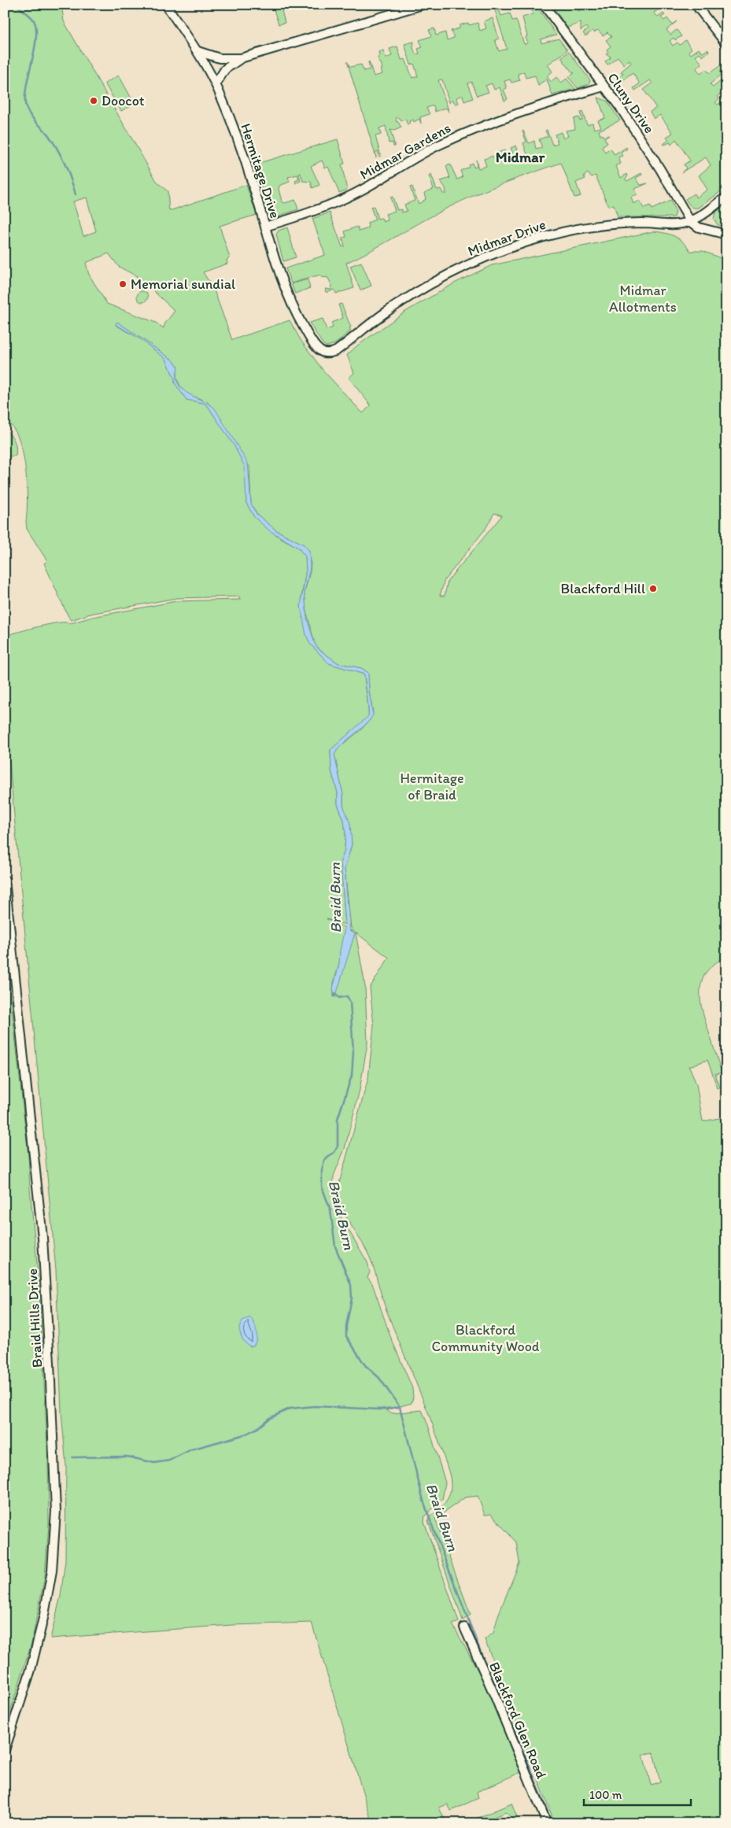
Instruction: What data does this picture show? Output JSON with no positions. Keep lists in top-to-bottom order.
{
  "streets": {
    "street": [
      "Cluny Drive",
      "Midmar Gardens",
      "Hermitage Drive",
      "Midmar Drive",
      "Braid Hills Drive",
      "Blackford Glen Road"
    ]
  },
  "crossings": [
    ["Cluny Drive", "Midmar Gardens"],
    ["Cluny Drive", "Midmar Drive"],
    ["Midmar Gardens", "Hermitage Drive"],
    ["Hermitage Drive", "Midmar Drive"]
  ],
  "districts": ["Midmar"],
  "water": ["Braid Burn"],
  "parks": ["Midmar Allotments", "Hermitage of Braid", "Blackford Community Wood"],
  "places": ["Doocot", "Memorial sundial", "Blackford Hill"],
  "scale_bar": "100 m"
}
